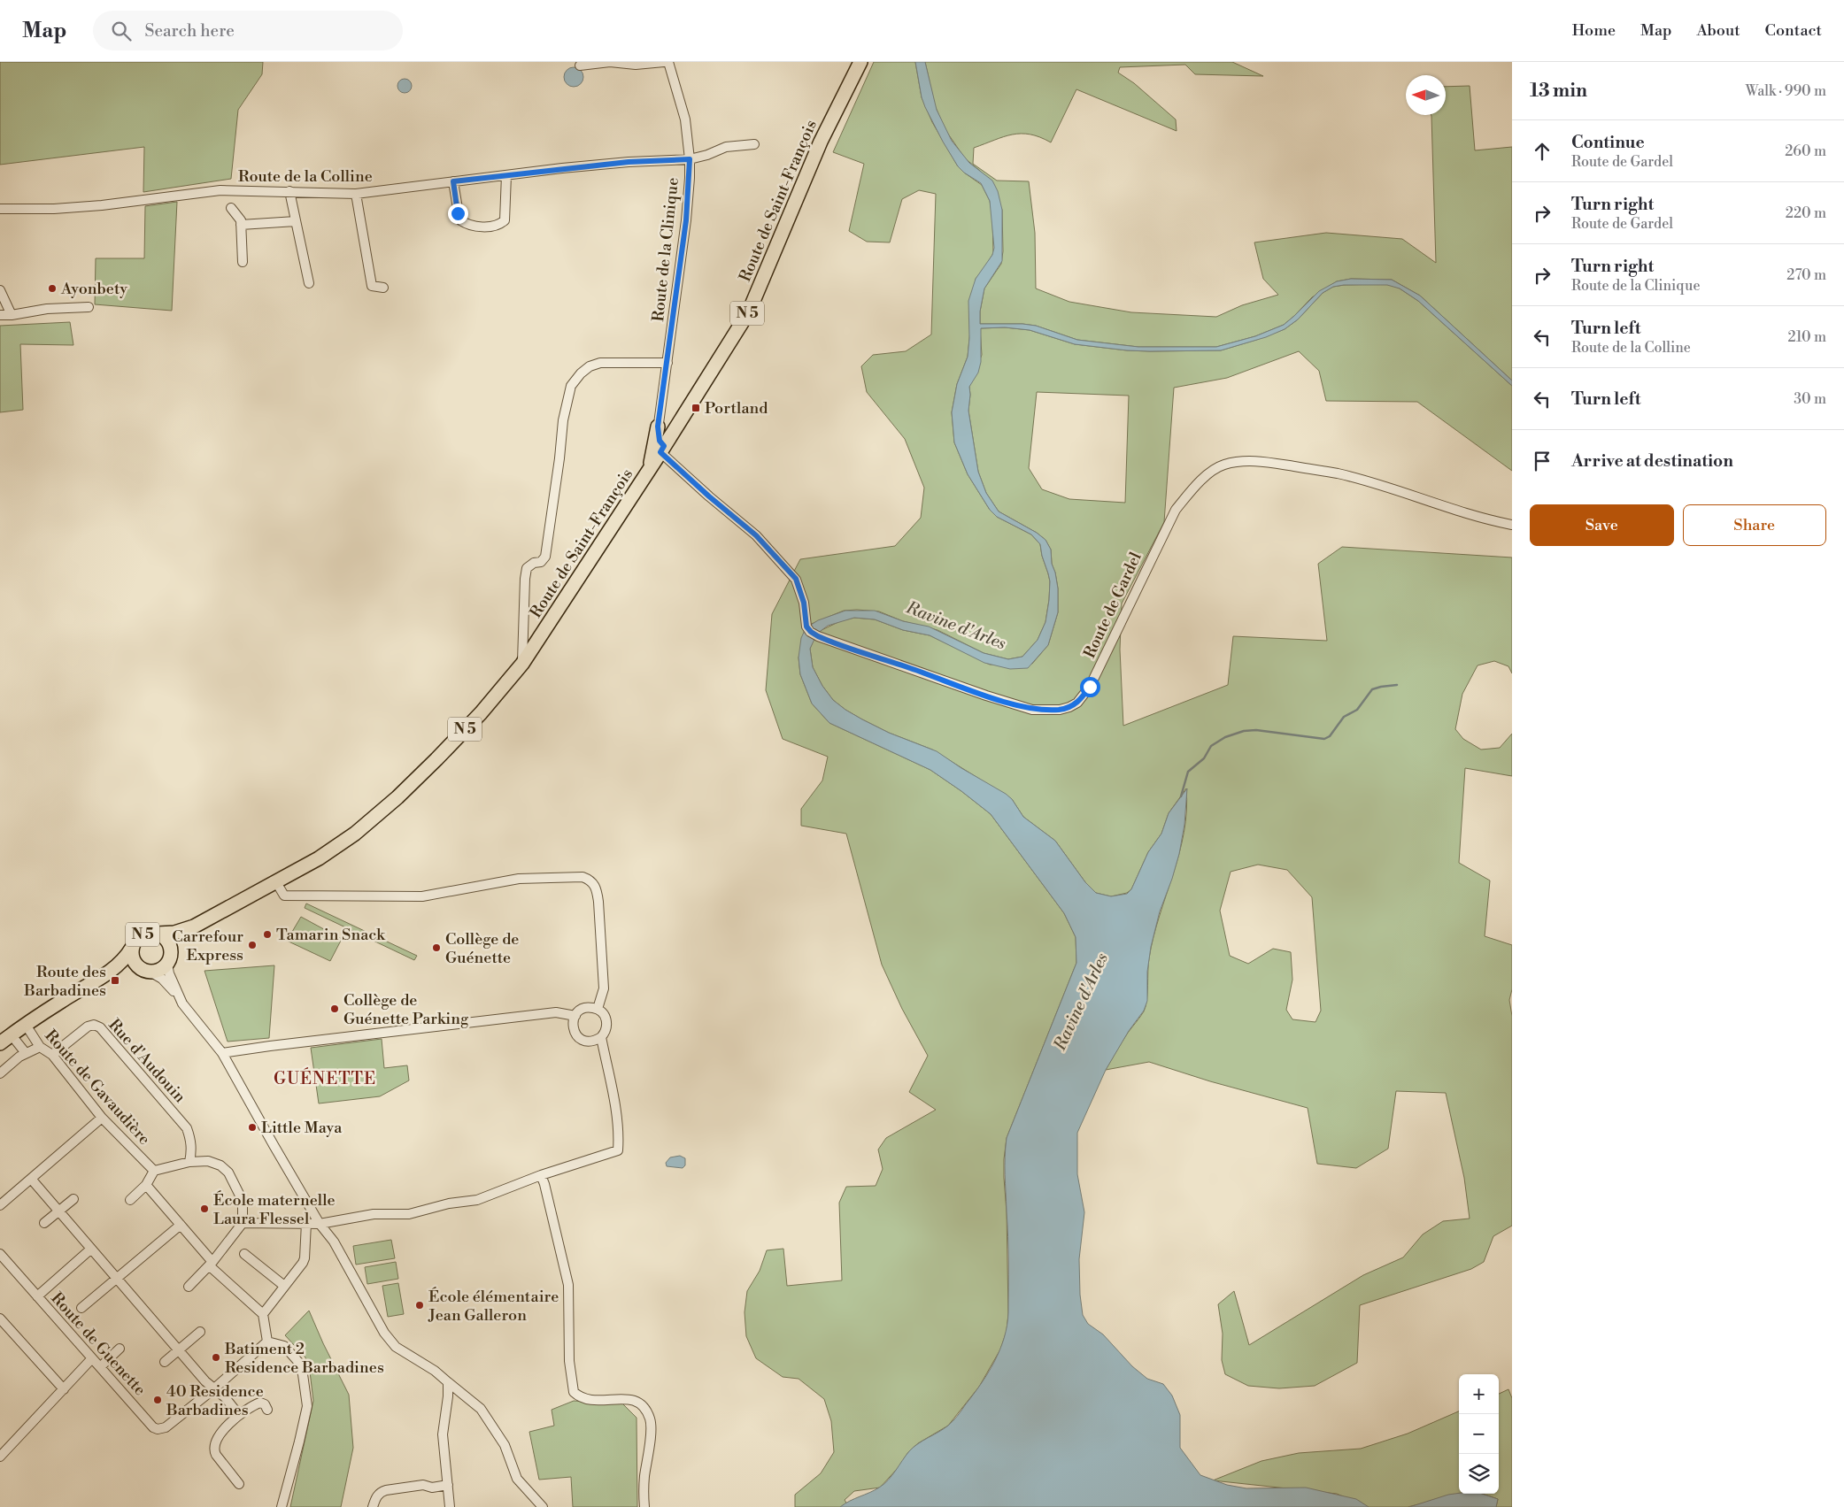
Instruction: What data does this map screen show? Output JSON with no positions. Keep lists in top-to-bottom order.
{
  "streets": {
    "main road": ["Route de Saint-François", "N 5"],
    "street": [
      "Route de la Colline",
      "Route de la Clinique",
      "Route de Gardel",
      "Rue d'Audouin",
      "Route de Gavaudière",
      "Route de Guenette"
    ]
  },
  "crossings": [
    ["Route de la Colline", "Route de la Clinique"],
    ["Route de Saint-François", "N 5"],
    ["Route de Saint-François", "Route de Gardel"],
    ["N 5", "Route de Gavaudière"],
    ["Rue d'Audouin", "Route de Gavaudière"]
  ],
  "districts": ["GUÉNETTE"],
  "water": ["Ravine d'Arles"],
  "places": {
    "other": [
      "Ayonbety",
      "Tamarin Snack",
      "Carrefour Express",
      "Collège de Guénette",
      "Collège de Guénette Parking",
      "Little Maya",
      "École maternelle Laura Flessel",
      "École élémentaire Jean Galleron",
      "Batiment 2 Residence Barbadines",
      "40 Residence Barbadines"
    ],
    "transit": ["Portland", "Route des Barbadines"]
  },
  "north": "left",
  "page": {
    "header": "Map",
    "search": "Search here",
    "nav": [
      "Home",
      "Map",
      "About",
      "Contact"
    ],
    "heading": ["13 min", "Walk · 990 m"],
    "list": [
      ["Continue", "Route de Gardel", "260 m"],
      ["Turn right", "Route de Gardel", "220 m"],
      ["Turn right", "Route de la Clinique", "270 m"],
      ["Turn left", "Route de la Colline", "210 m"],
      ["Turn left", "30 m"],
      "Arrive at destination"
    ],
    "buttons": ["Save", "Share"],
    "map_buttons": ["+", "−"]
  }
}
